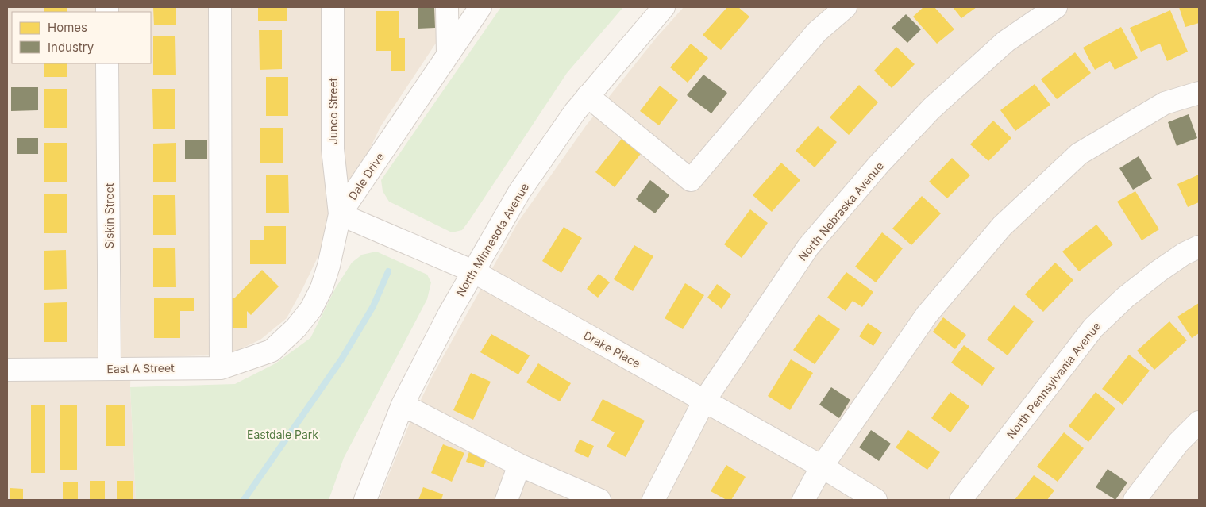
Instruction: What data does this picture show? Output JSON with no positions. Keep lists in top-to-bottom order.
{
  "streets": {
    "street": [
      "Junco Street",
      "Dale Drive",
      "North Nebraska Avenue",
      "Siskin Street",
      "North Minnesota Avenue",
      "Drake Place",
      "East A Street",
      "North Pennsylvania Avenue"
    ]
  },
  "crossings": [
    ["Junco Street", "Dale Drive"],
    ["Junco Street", "Drake Place"],
    ["Dale Drive", "Drake Place"],
    ["Dale Drive", "East A Street"],
    ["North Nebraska Avenue", "Drake Place"],
    ["Siskin Street", "East A Street"],
    ["North Minnesota Avenue", "Drake Place"]
  ],
  "parks": ["Eastdale Park"],
  "legend": ["Homes", "Industry"]
}
